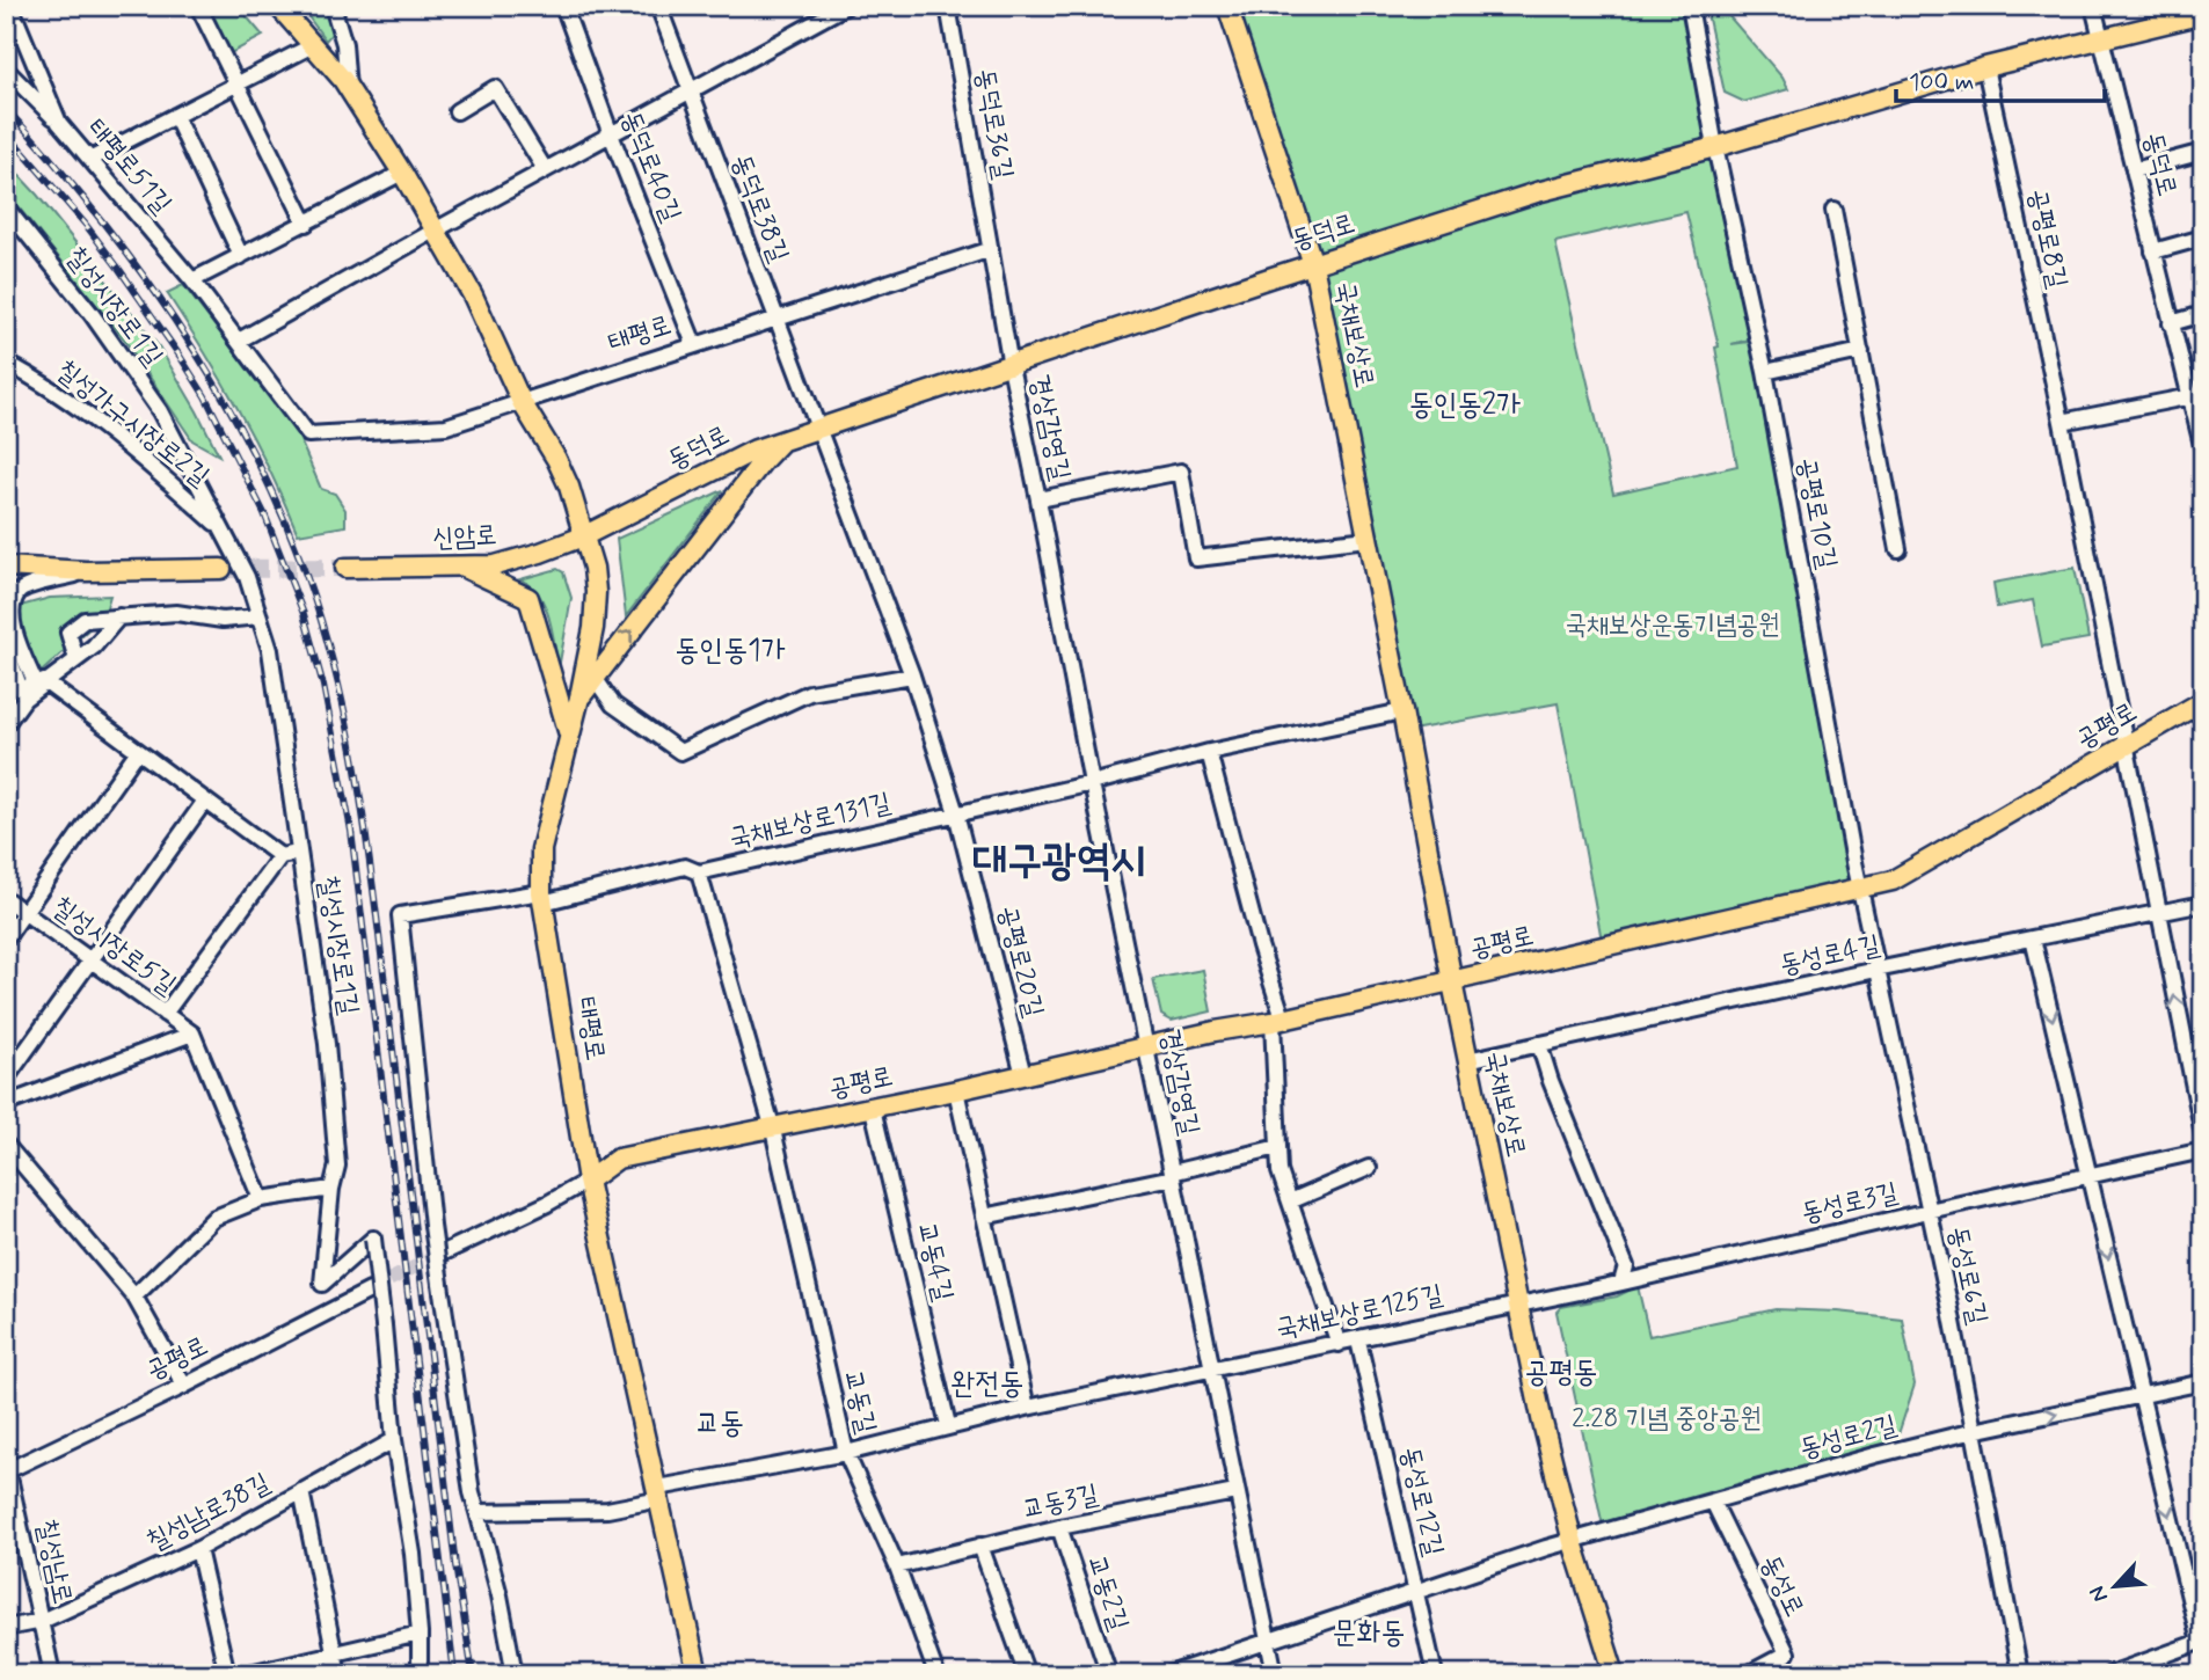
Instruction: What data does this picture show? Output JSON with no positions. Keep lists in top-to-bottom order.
{
  "streets": {
    "main road": [
      "동덕로",
      "태평로",
      "국채보상로",
      "신암로",
      "공평로"
    ],
    "street": [
      "동덕로36길",
      "태평로51길",
      "동덕로40길",
      "동덕로38길",
      "공평로8길",
      "칠성시장로1길",
      "칠성가구시장로2길",
      "경상감영길",
      "공평로10길",
      "국채보상로131길",
      "칠성시장로5길",
      "동성로4길",
      "공평로20길",
      "동성로3길",
      "교동4길",
      "동성로6길",
      "국채보상로125길",
      "교동길",
      "동성로2길",
      "동성로12길",
      "교동3길",
      "칠성남로38길",
      "칠성남로",
      "동성로",
      "교동2길"
    ]
  },
  "crossings": [
    ["동덕로36길", "동덕로"],
    ["동덕로36길", "경상감영길"],
    ["동덕로", "동덕로38길"],
    ["동덕로", "공평로8길"],
    ["동덕로", "태평로"],
    ["동덕로", "국채보상로"],
    ["동덕로", "경상감영길"],
    ["동덕로", "공평로10길"],
    ["동덕로", "신암로"],
    ["동덕로", "공평로20길"],
    ["태평로51길", "태평로"],
    ["동덕로40길", "태평로"],
    ["동덕로38길", "태평로"],
    ["동덕로38길", "공평로20길"],
    ["공평로8길", "공평로"],
    ["공평로8길", "동성로4길"],
    ["칠성시장로1길", "칠성가구시장로2길"],
    ["칠성시장로1길", "칠성남로38길"],
    ["태평로", "신암로"],
    ["태평로", "공평로"],
    ["태평로", "국채보상로131길"],
    ["국채보상로", "경상감영길"],
    ["국채보상로", "공평로"],
    ["국채보상로", "국채보상로131길"],
    ["국채보상로", "동성로4길"],
    ["국채보상로", "동성로3길"],
    ["국채보상로", "국채보상로125길"],
    ["국채보상로", "동성로2길"],
    ["경상감영길", "공평로"],
    ["경상감영길", "국채보상로131길"],
    ["경상감영길", "국채보상로125길"],
    ["경상감영길", "동성로2길"],
    ["경상감영길", "교동3길"],
    ["공평로10길", "공평로"],
    ["공평로10길", "동성로6길"],
    ["공평로", "공평로20길"],
    ["공평로", "교동4길"],
    ["공평로", "동성로6길"],
    ["공평로", "교동길"],
    ["공평로", "칠성남로"],
    ["국채보상로131길", "공평로20길"],
    ["동성로4길", "동성로6길"],
    ["동성로3길", "동성로6길"],
    ["동성로3길", "국채보상로125길"],
    ["동성로6길", "동성로2길"],
    ["국채보상로125길", "동성로12길"],
    ["교동길", "교동3길"],
    ["동성로2길", "동성로12길"],
    ["동성로2길", "동성로"],
    ["교동3길", "교동2길"],
    ["칠성남로38길", "칠성남로"]
  ],
  "districts": [
    "동인동2가",
    "동인동1가",
    "대구광역시",
    "공평동",
    "완전동",
    "교동",
    "문화동"
  ],
  "parks": ["국채보상운동기념공원", "2.28 기념 중앙공원"],
  "scale_bar": "100 m",
  "north": "bottom left"
}
